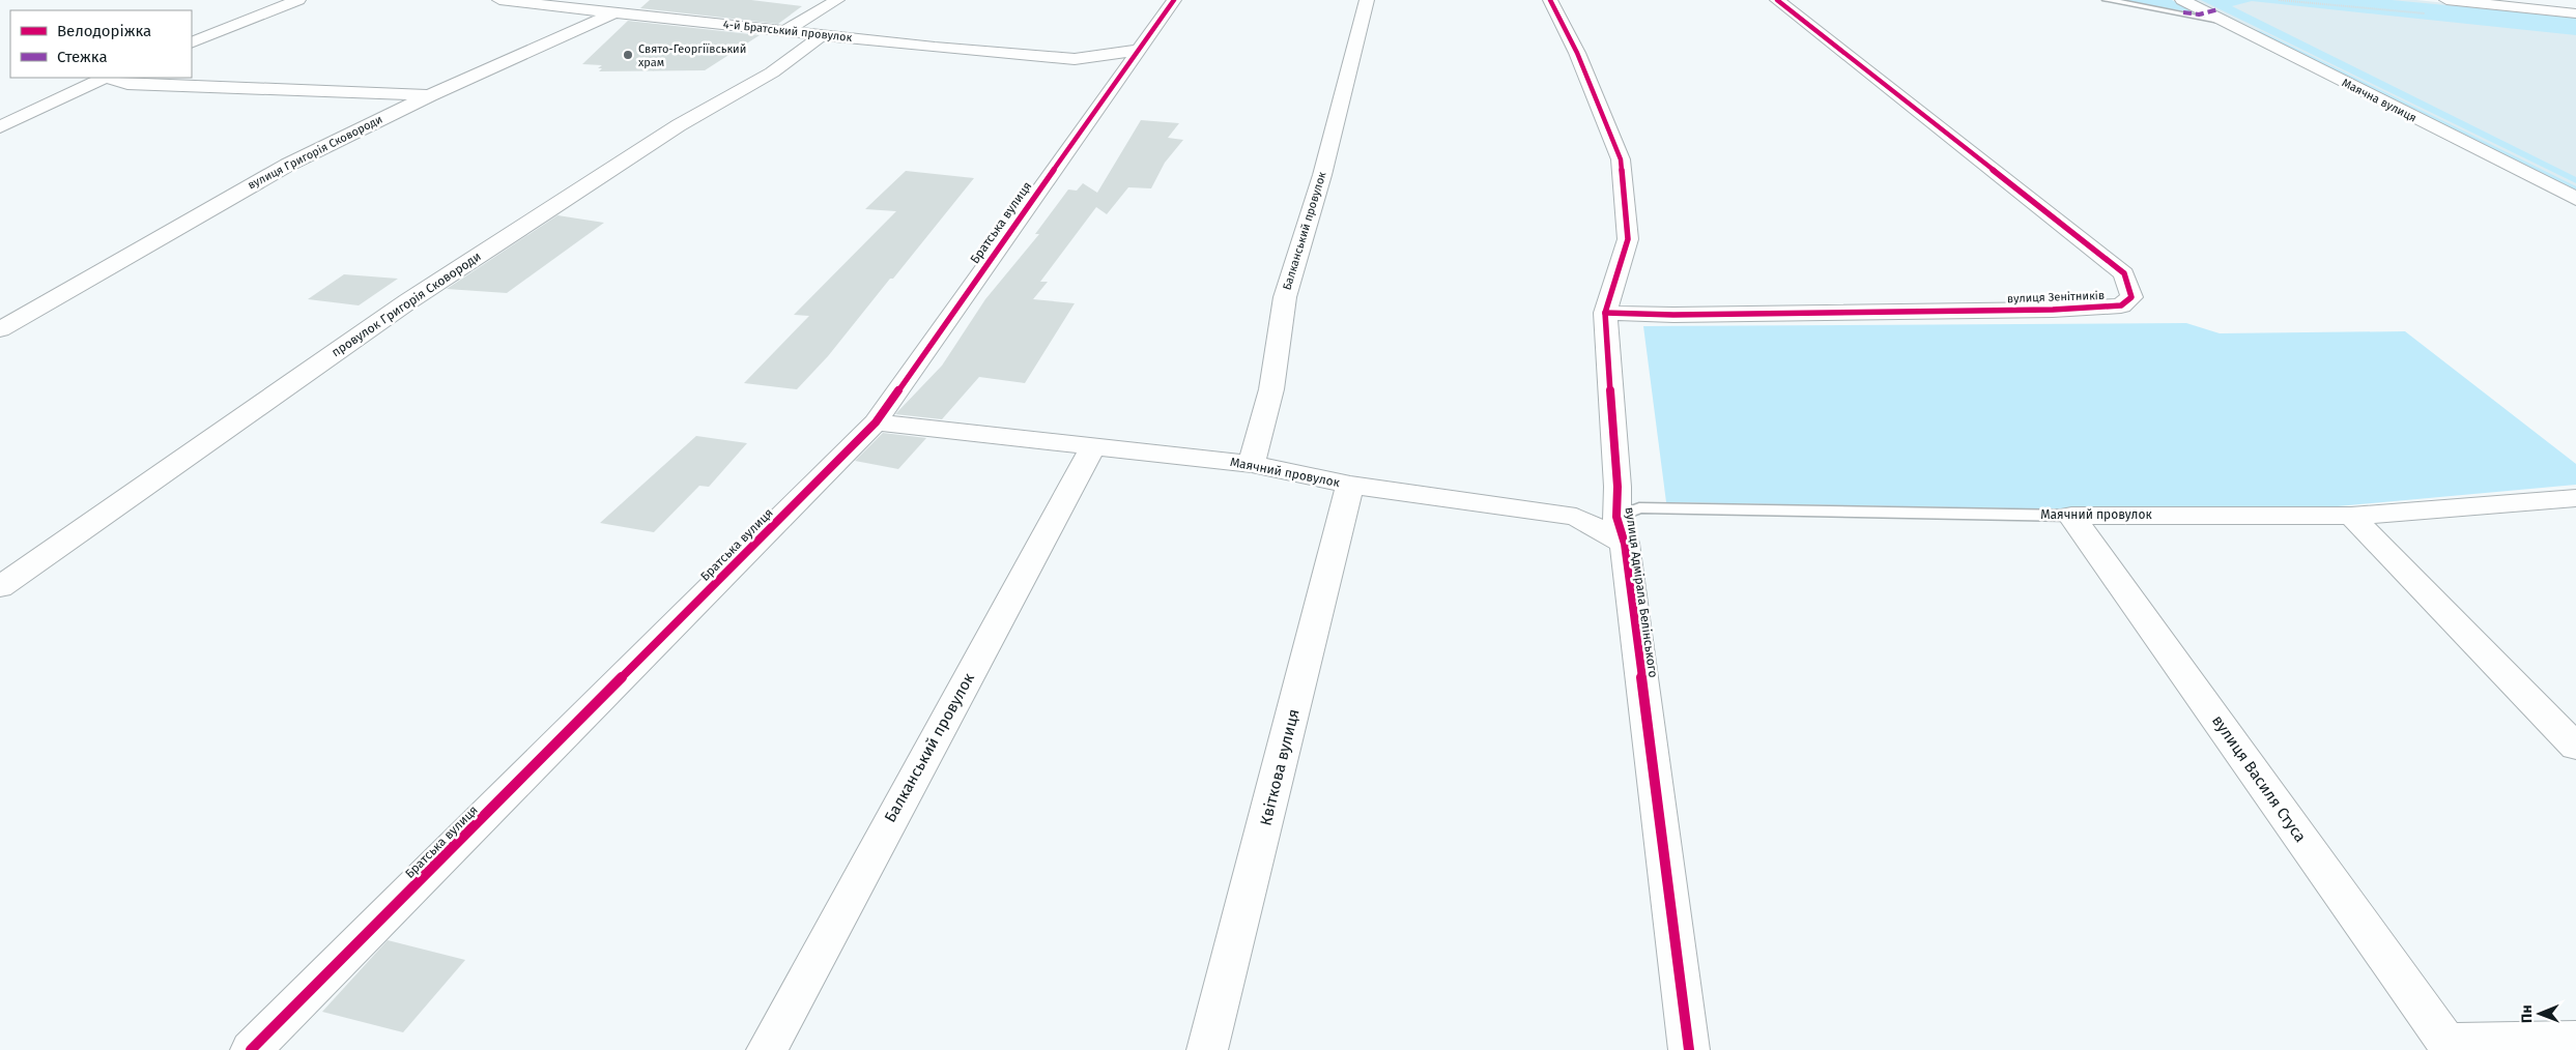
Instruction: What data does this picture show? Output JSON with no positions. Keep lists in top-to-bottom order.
{
  "streets": {
    "street": [
      "4-й Братський провулок",
      "Маячна вулиця",
      "вулиця Григорія Сковороди",
      "Братська вулиця",
      "Балканський провулок",
      "вулиця Зенітників",
      "провулок Григорія Сковороди",
      "Маячний провулок",
      "вулиця Адмірала Белінського",
      "Квіткова вулиця",
      "вулиця Василя Стуса"
    ]
  },
  "crossings": [
    ["4-й Братський провулок", "вулиця Григорія Сковороди"],
    ["4-й Братський провулок", "Братська вулиця"],
    ["4-й Братський провулок", "провулок Григорія Сковороди"],
    ["Братська вулиця", "Маячний провулок"],
    ["Балканський провулок", "Маячний провулок"],
    ["вулиця Зенітників", "вулиця Адмірала Белінського"],
    ["Маячний провулок", "вулиця Адмірала Белінського"],
    ["Маячний провулок", "Квіткова вулиця"],
    ["Маячний провулок", "вулиця Василя Стуса"]
  ],
  "places": ["Свято-Георгіївський храм"],
  "legend": ["Велодоріжка", "Стежка"],
  "north": "left"
}
